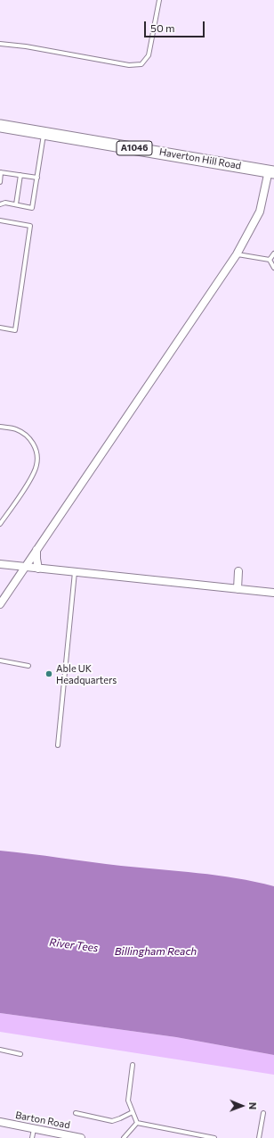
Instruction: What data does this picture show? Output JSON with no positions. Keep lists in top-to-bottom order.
{
  "streets": {
    "main road": ["A1046", "Haverton Hill Road"],
    "street": ["Barton Road"]
  },
  "water": ["River Tees", "Billingham Reach"],
  "places": ["Able UK Headquarters"],
  "scale_bar": "50 m",
  "north": "right"
}
